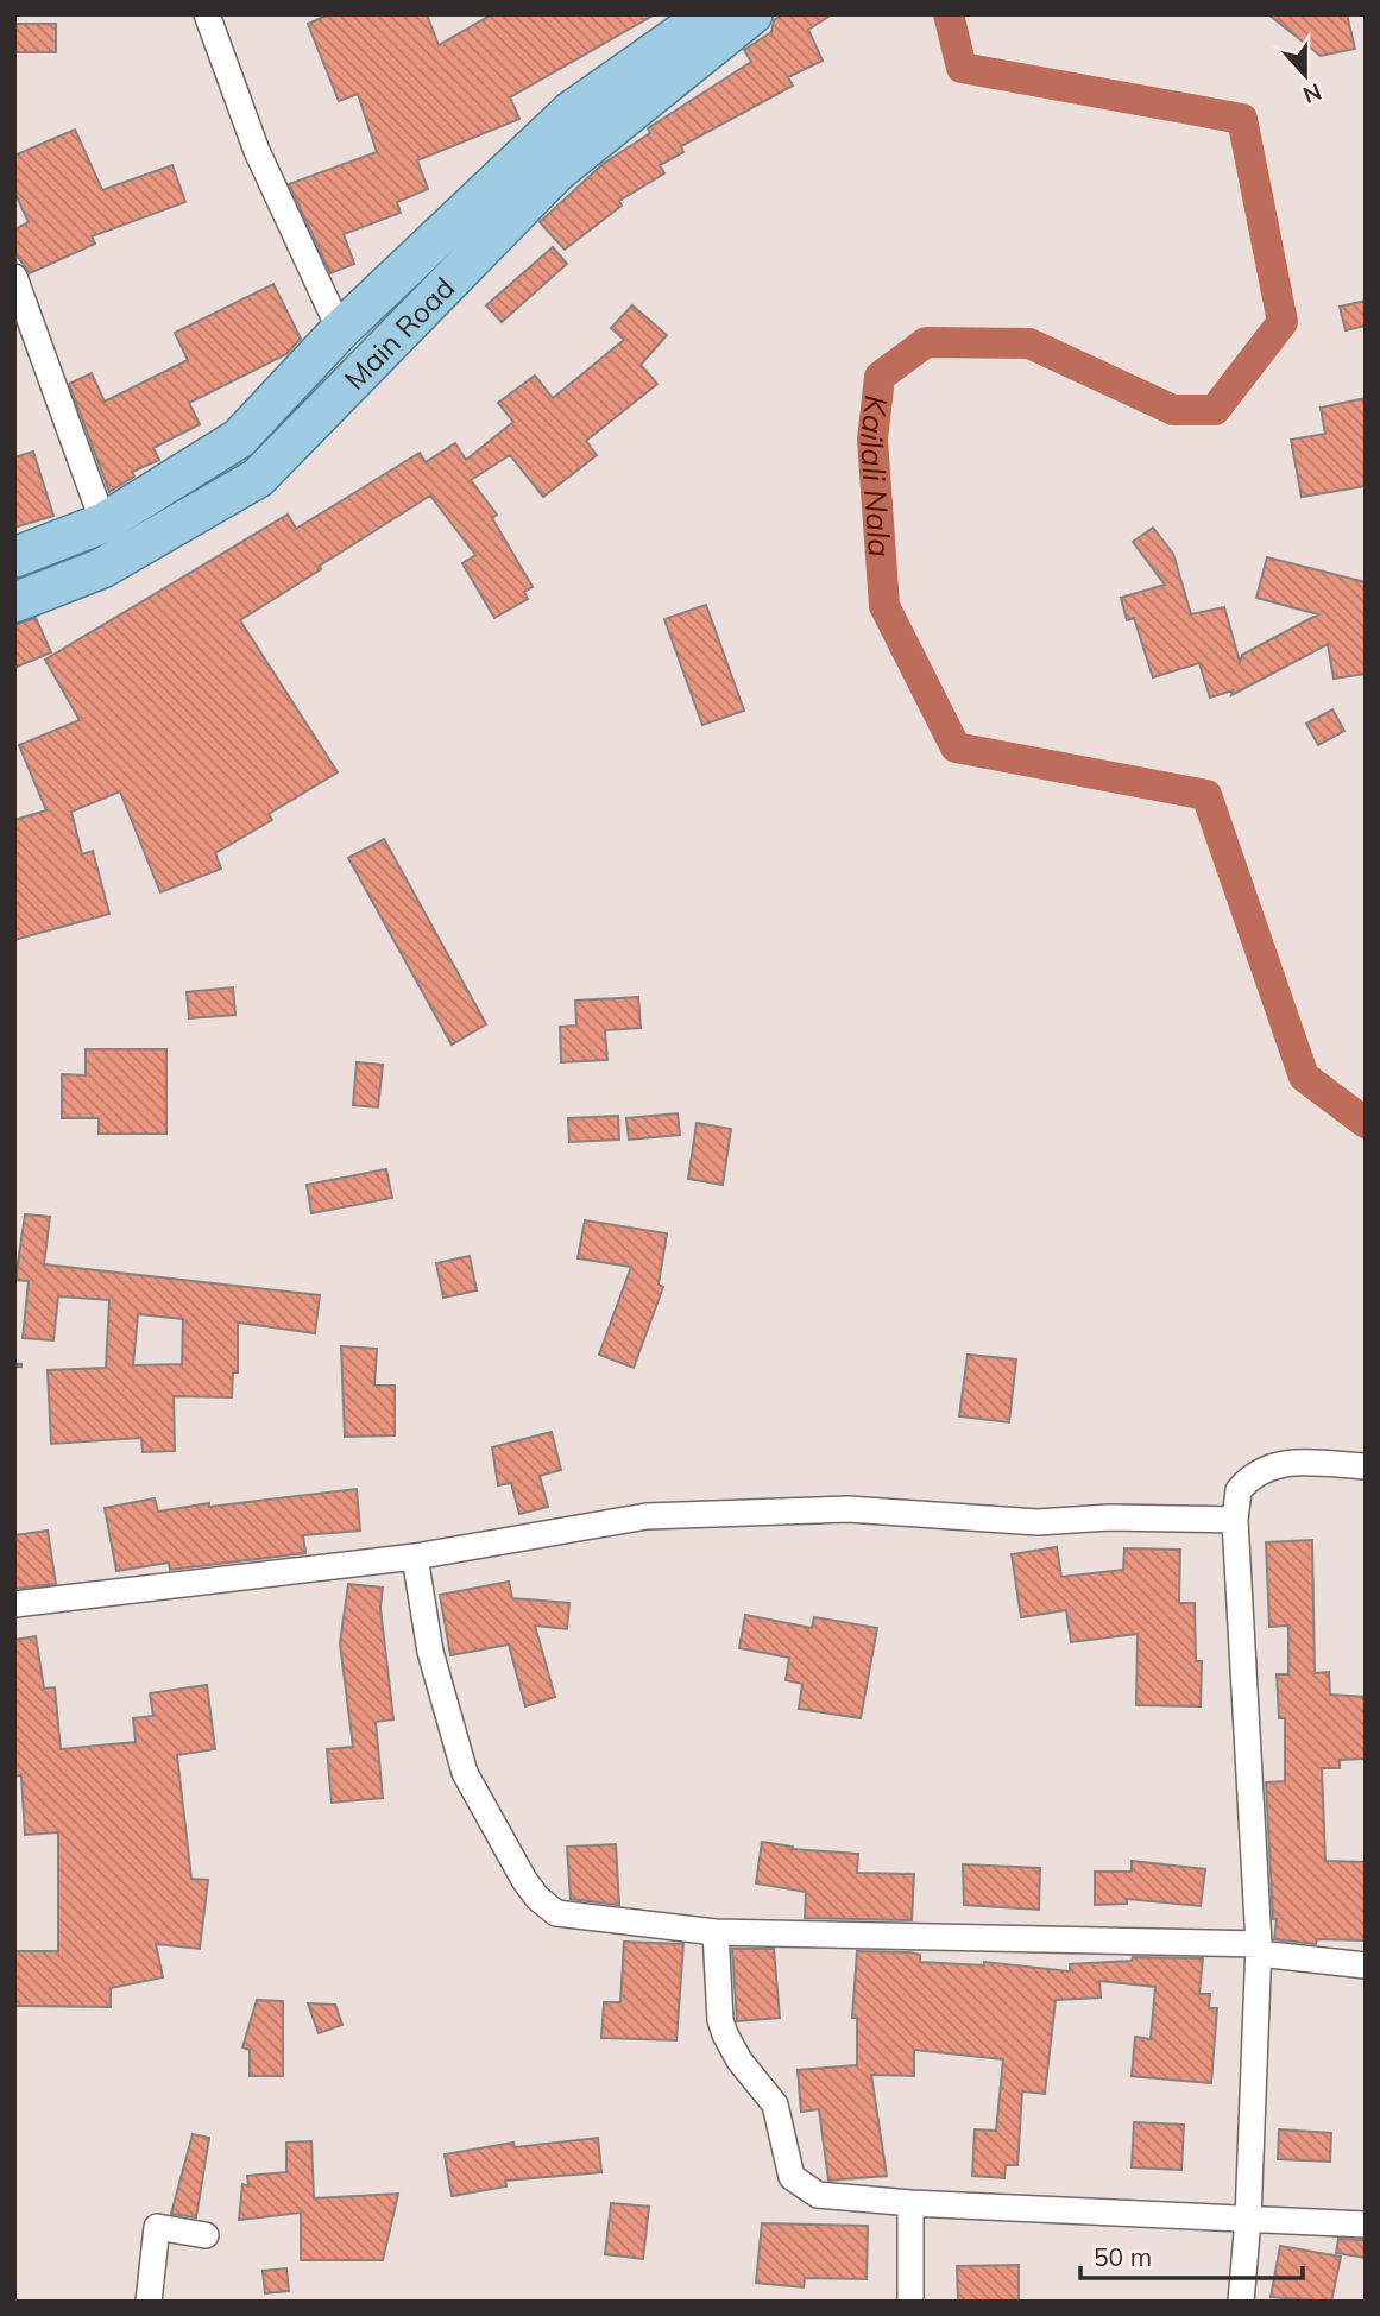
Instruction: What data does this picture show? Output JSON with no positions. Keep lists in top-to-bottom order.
{
  "streets": {
    "main road": ["Main Road"]
  },
  "water": ["Kailali Nala"],
  "scale_bar": "50 m",
  "north": "bottom"
}
